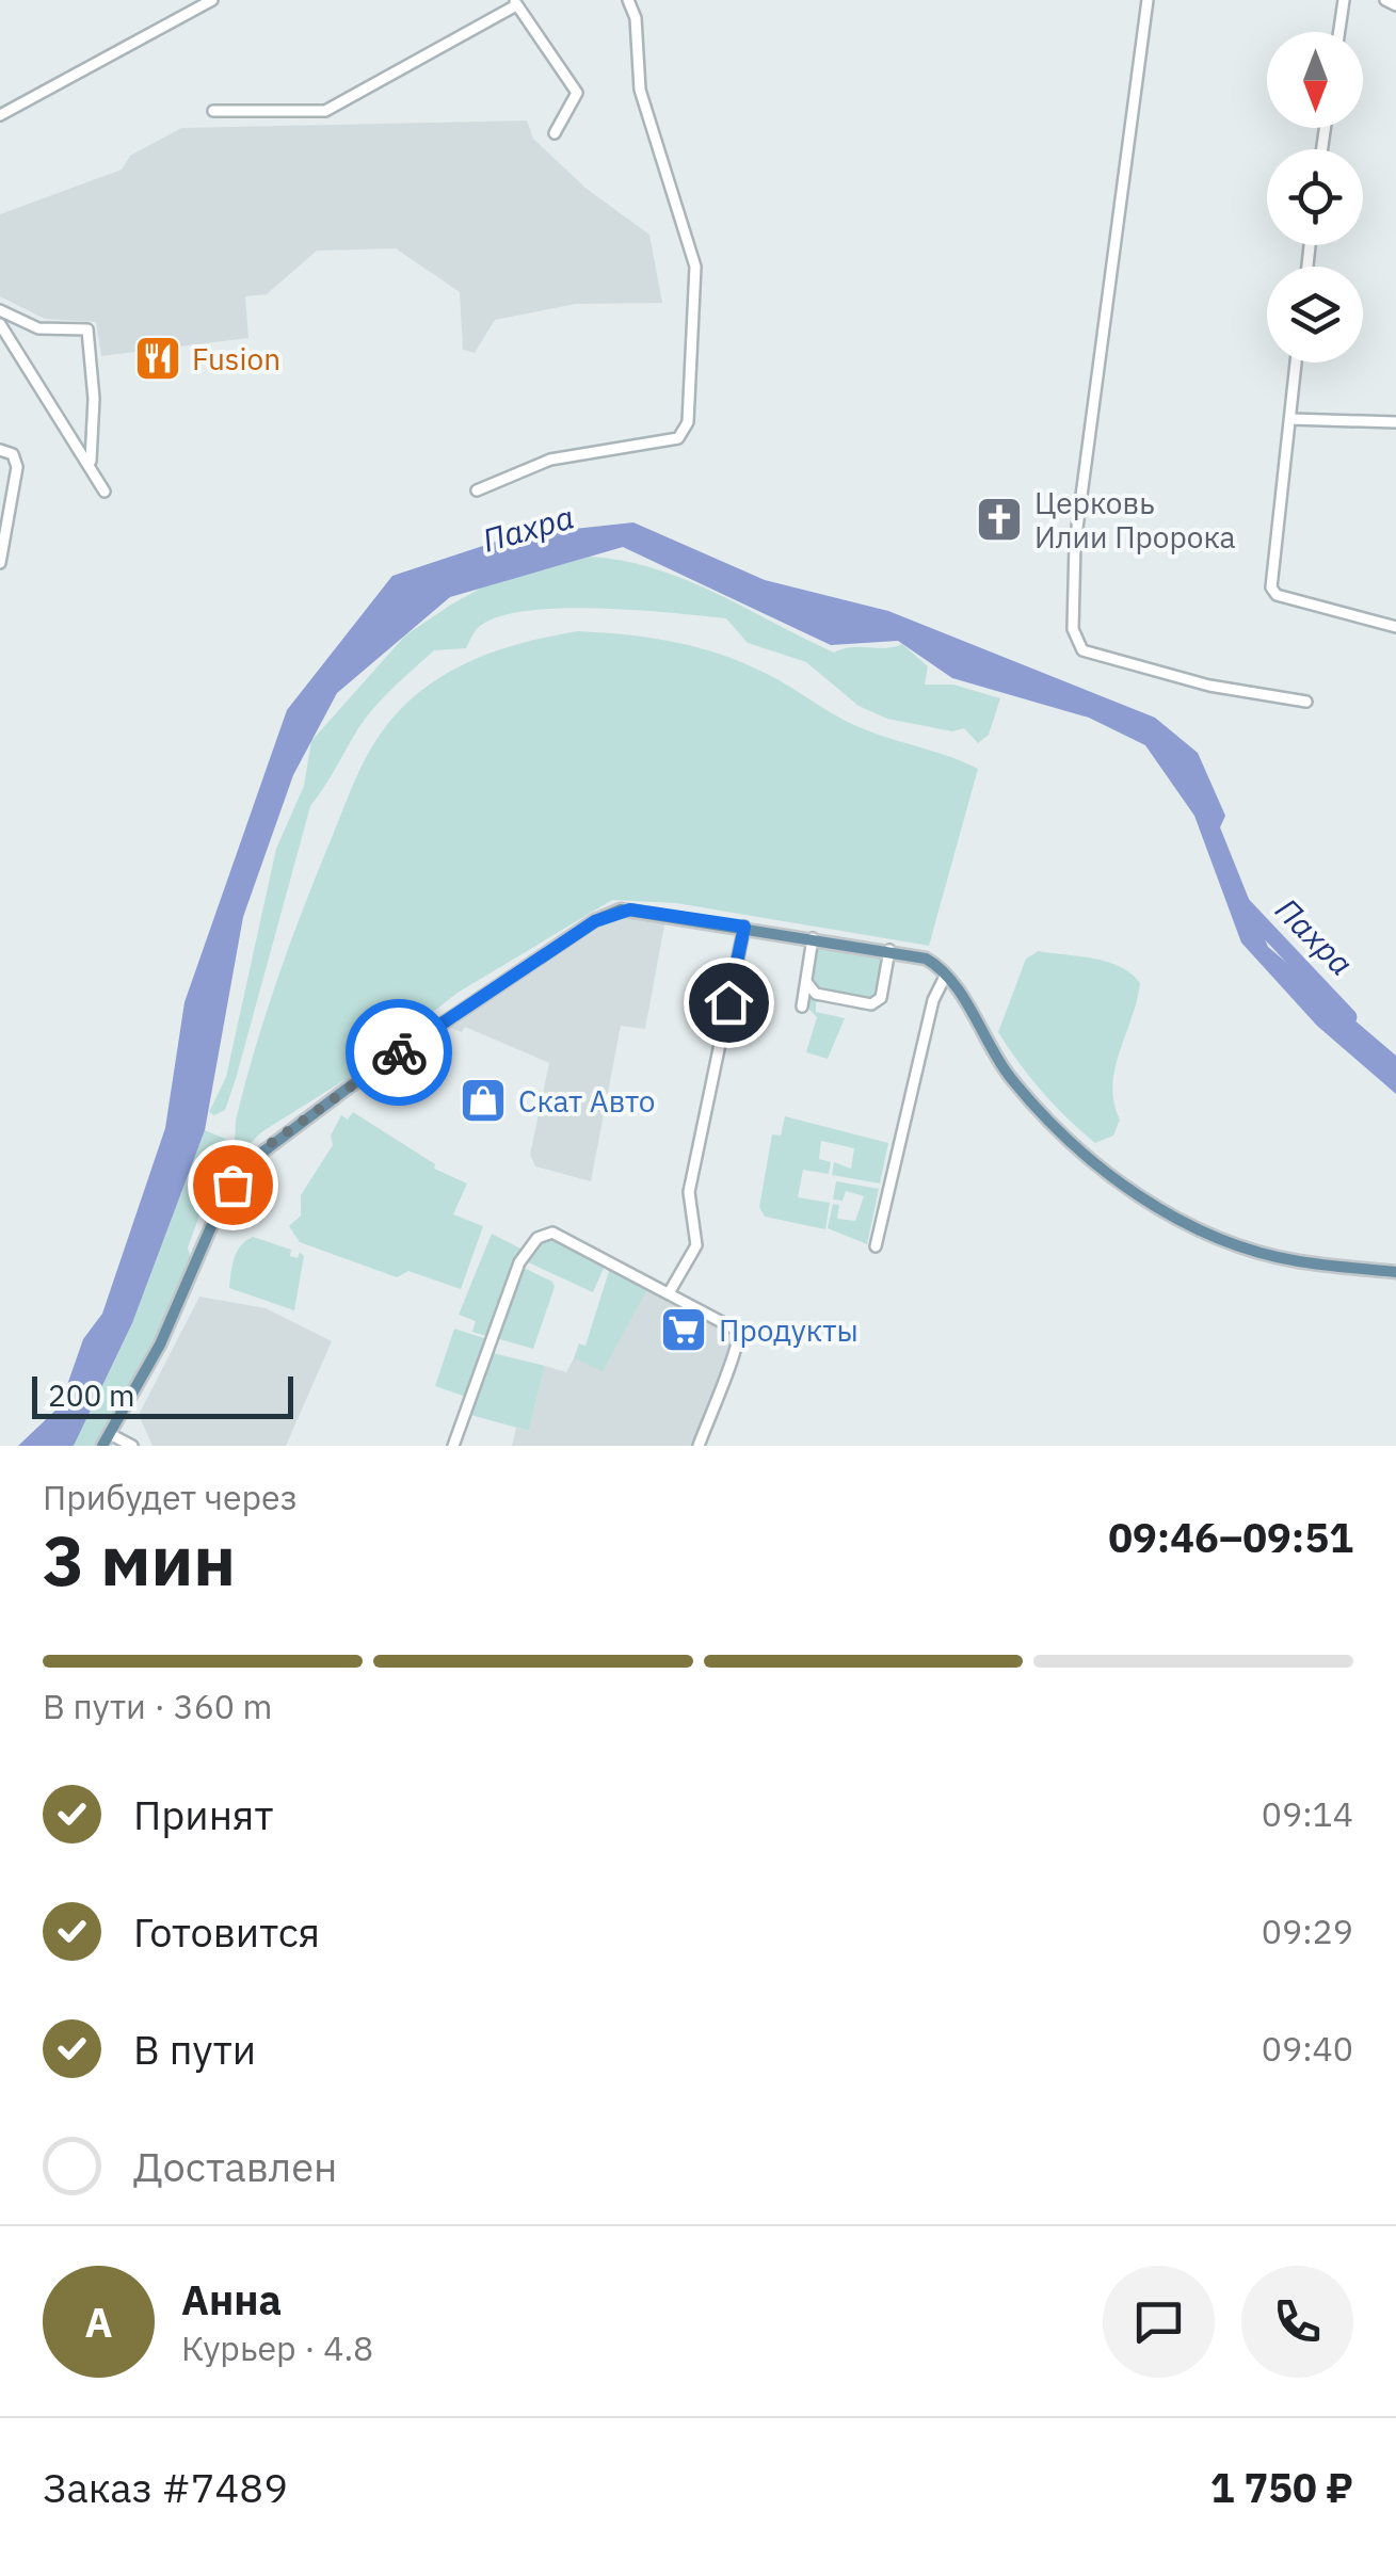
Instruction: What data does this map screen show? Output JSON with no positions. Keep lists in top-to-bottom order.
{
  "water": ["Пахра"],
  "places": {
    "restaurant": ["Fusion"],
    "church": ["Церковь Илии Пророка"],
    "shop": ["Скат Авто"],
    "supermarket": ["Продукты"]
  },
  "scale_bar": "200 m",
  "north": "bottom",
  "page": {
    "scale": "200 m",
    "heading": ["3 мин", "Прибудет через", "09:46–09:51"],
    "panel": [
      "Анна",
      "Курьер · 4.8",
      "Заказ #7489",
      "1 750 ₽"
    ],
    "bar": "В пути · 360 m",
    "list": [
      ["Принят", "09:14"],
      ["Готовится", "09:29"],
      ["В пути", "09:40"],
      "Доставлен"
    ],
    "round": "А"
  }
}
